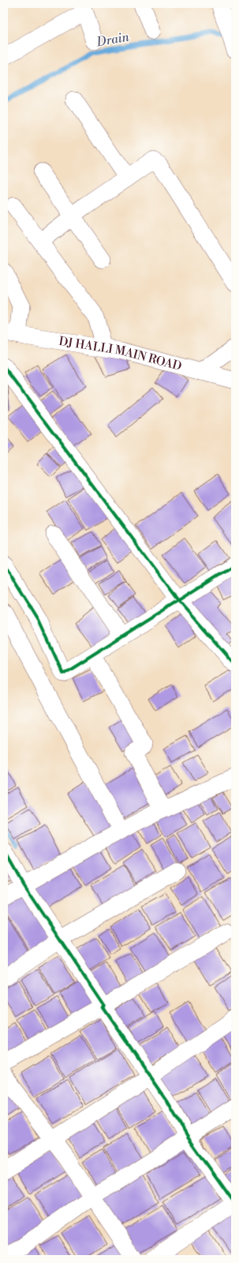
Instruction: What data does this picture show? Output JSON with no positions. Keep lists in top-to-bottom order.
{
  "streets": {
    "street": ["DJ HALLI MAIN ROAD"]
  },
  "water": ["Drain"]
}
